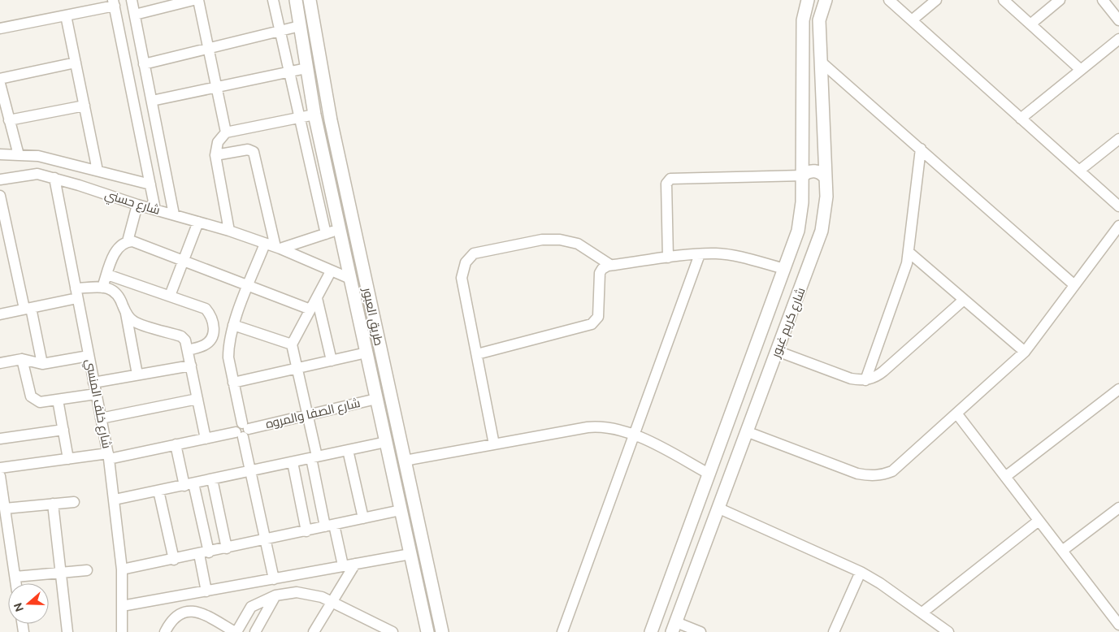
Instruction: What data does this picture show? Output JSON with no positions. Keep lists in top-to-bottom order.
{
  "streets": {
    "street": [
      "شارع حسني",
      "طريق العبور",
      "شارع كريم غبور",
      "شارع خلف المنسي",
      "شارع الصفا والمروه"
    ]
  },
  "crossings": [
    ["شارع حسني", "طريق العبور"],
    ["شارع حسني", "شارع خلف المنسي"],
    ["طريق العبور", "شارع الصفا والمروه"],
    ["شارع خلف المنسي", "شارع الصفا والمروه"]
  ],
  "north": "left"
}
